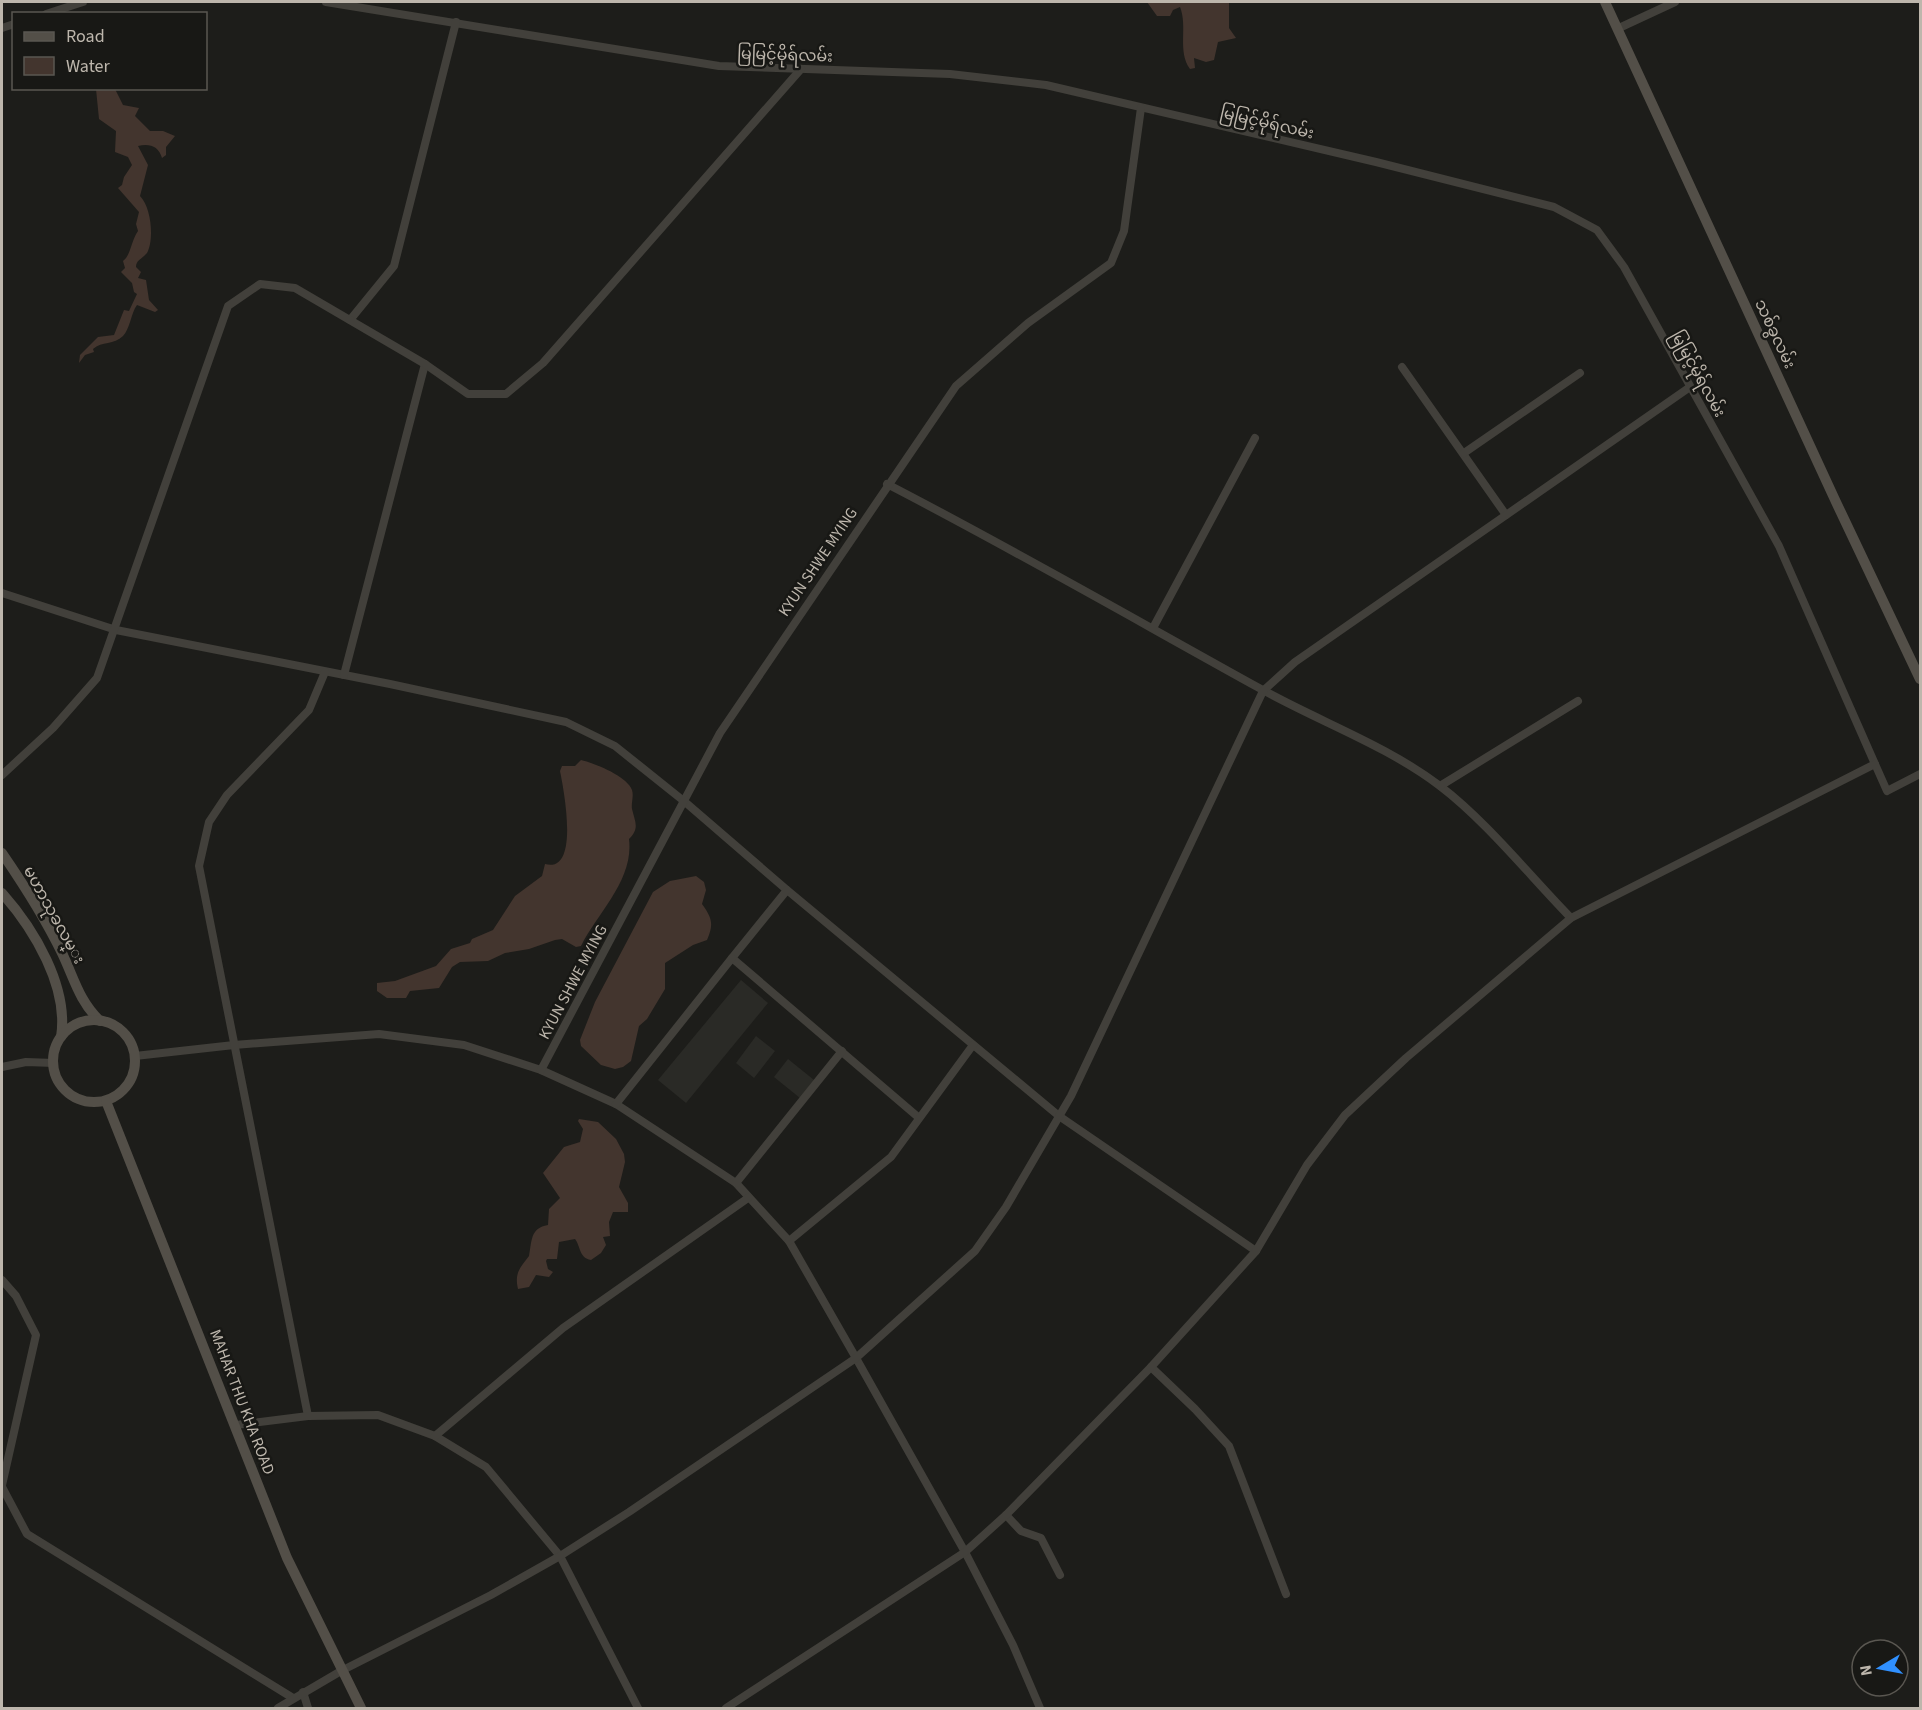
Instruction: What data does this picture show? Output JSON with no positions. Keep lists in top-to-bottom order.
{
  "streets": {
    "main road": ["သစ်ခွလမ်း", "မဟာသုခလမ္း", "MAHAR THU KHA ROAD"],
    "street": ["မြမြင့်မိုရ်လမ်း", "KYUN SHWE MYING"]
  },
  "crossings": [
    ["မြမြင့်မိုရ်လမ်း", "KYUN SHWE MYING"],
    ["မဟာသုခလမ္း", "MAHAR THU KHA ROAD"]
  ],
  "legend": ["Road", "Water"],
  "north": "left"
}
